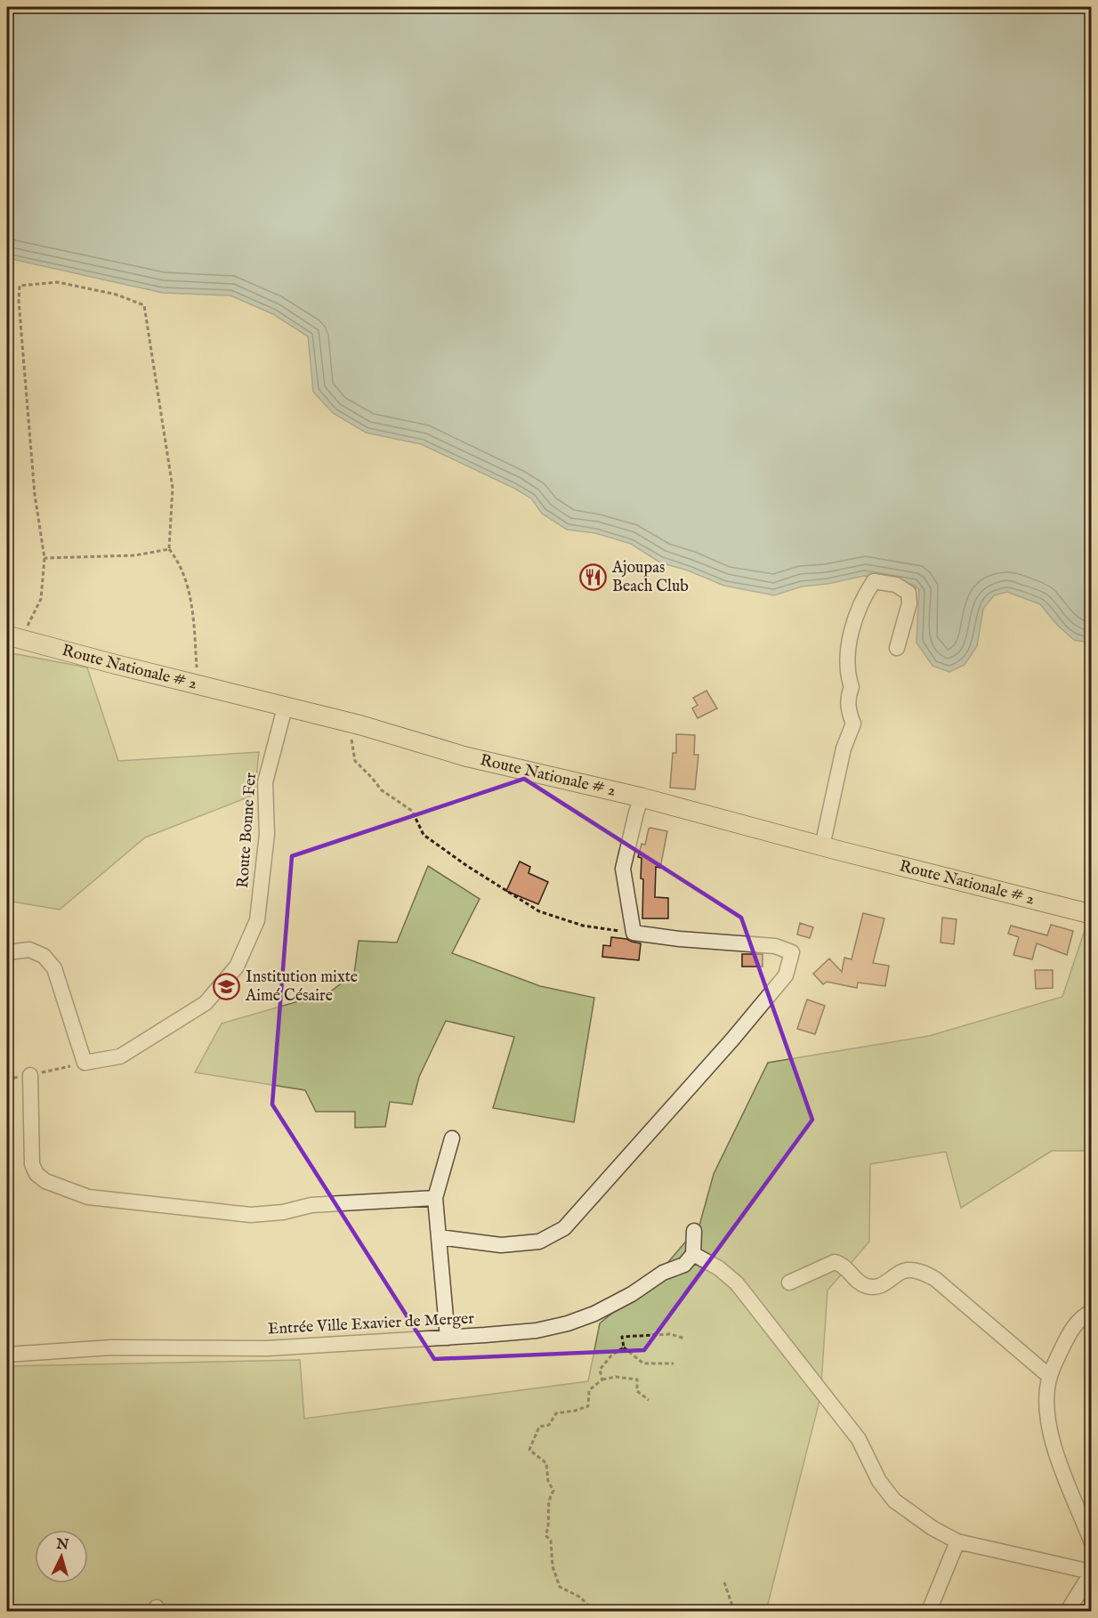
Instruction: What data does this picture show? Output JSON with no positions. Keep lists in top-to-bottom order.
{
  "streets": {
    "main road": ["Route Nationale # 2"],
    "street": ["Route Bonne Fer", "Entrée Ville Exavier de Merger"]
  },
  "crossings": [
    ["Route Nationale # 2", "Route Bonne Fer"]
  ],
  "places": {
    "restaurant": ["Ajoupas Beach Club"],
    "school or university": ["Institution mixte Aimé Césaire"]
  },
  "north": "top"
}
